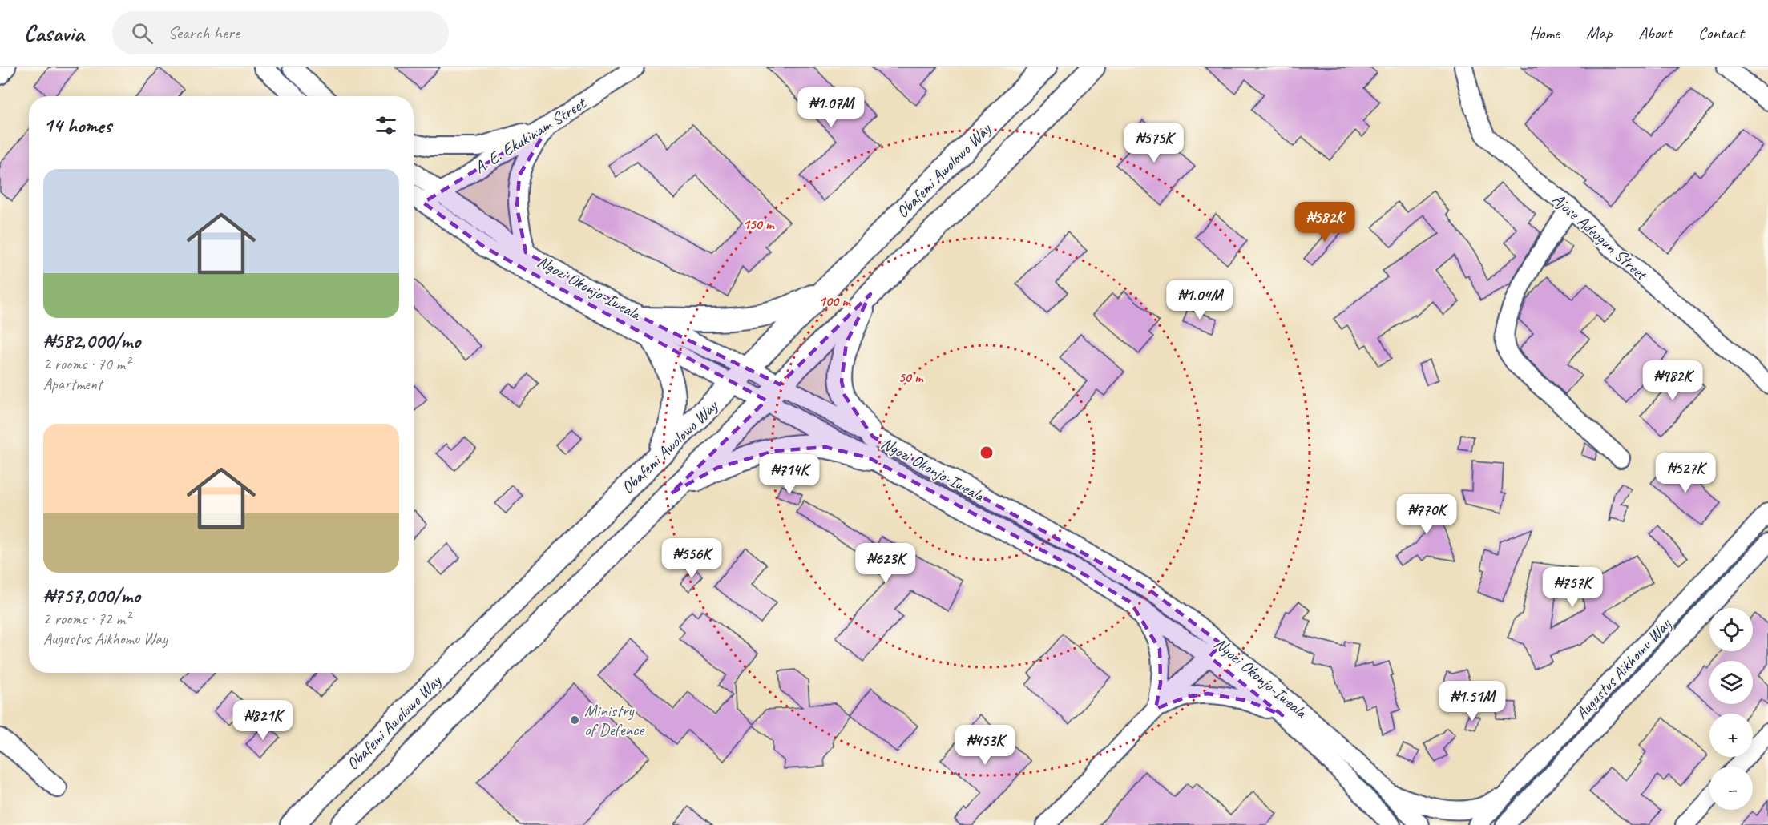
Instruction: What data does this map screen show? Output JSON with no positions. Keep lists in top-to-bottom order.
{
  "streets": {
    "main road": ["Obafemi Awolowo Way"],
    "street": [
      "A. E. Ekukinam Street",
      "Ajose Adeogun Street",
      "Ngozi Okonjo-Iweala",
      "Augustus Aikhomu Way"
    ]
  },
  "crossings": [
    ["A. E. Ekukinam Street", "Ngozi Okonjo-Iweala"],
    ["Obafemi Awolowo Way", "Ngozi Okonjo-Iweala"]
  ],
  "places": ["Ministry of Defence"],
  "page": {
    "header": "Casavia",
    "search": "Search here",
    "nav": [
      "Home",
      "Map",
      "About",
      "Contact"
    ],
    "price": [
      "₦1.07M",
      "₦575K",
      "₦582K",
      "₦1.04M",
      "₦982K",
      "₦527K",
      "₦714K",
      "₦770K",
      "₦556K",
      "₦623K",
      "₦757K",
      "₦1.51M",
      "₦821K",
      "₦453K"
    ],
    "heading": "14 homes",
    "list": [
      {
        "name": "₦582,000/mo",
        "note": "2 rooms · 70 m² · Apartment"
      },
      {
        "name": "₦757,000/mo",
        "note": "2 rooms · 72 m² · Augustus Aikhomu Way"
      }
    ],
    "map_buttons": ["+", "−"]
  },
  "rings": ["150 m", "100 m", "50 m"]
}
